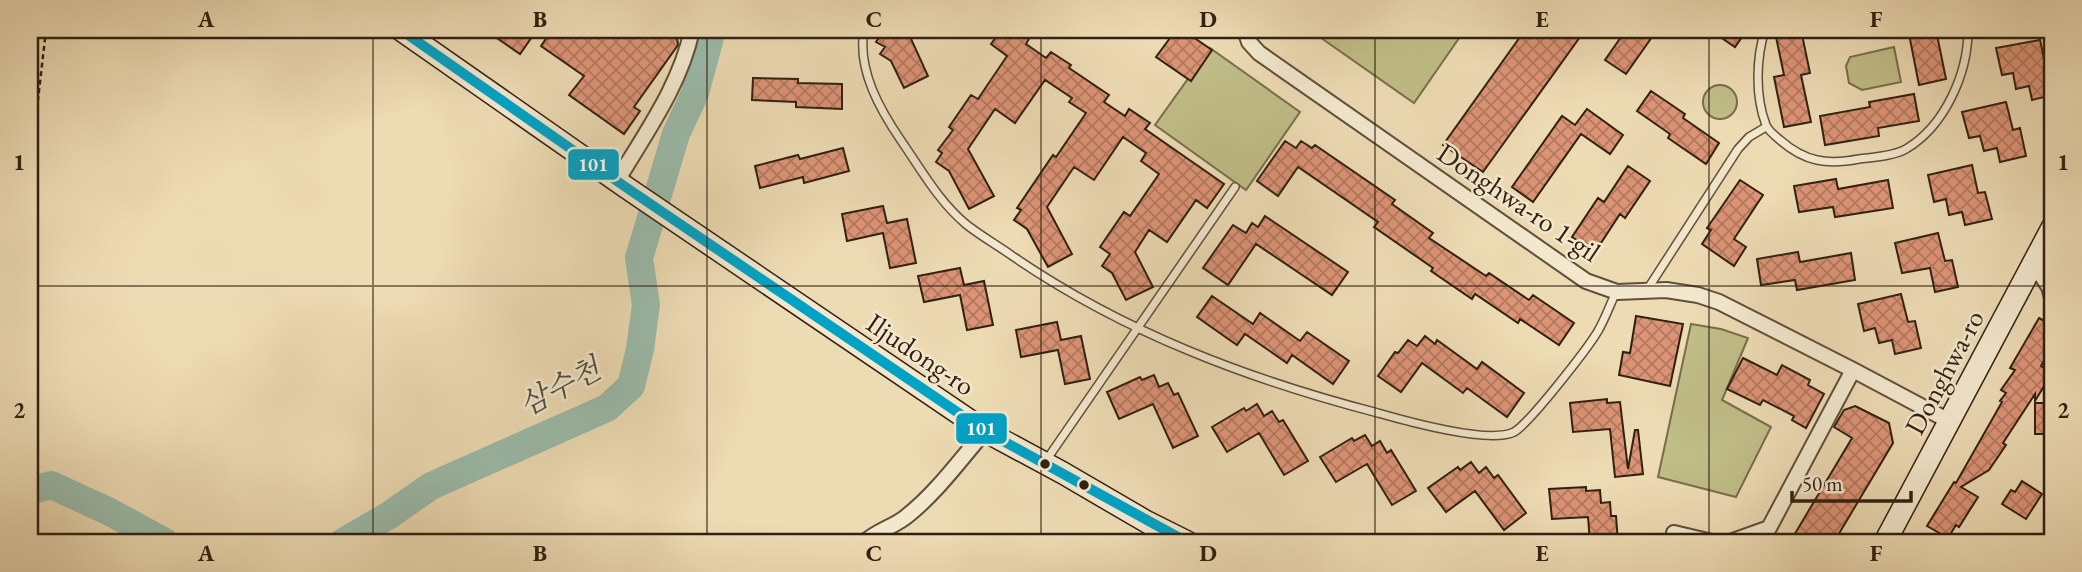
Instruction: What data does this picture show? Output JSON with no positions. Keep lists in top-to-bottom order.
{
  "streets": {
    "main road": ["Iljudong-ro", "Donghwa-ro"],
    "street": ["Donghwa-ro 1-gil"]
  },
  "crossings": [
    ["Donghwa-ro 1-gil", "Donghwa-ro"]
  ],
  "water": ["삼수천"],
  "lines": ["transit line 101"],
  "scale_bar": "50 m",
  "grid": {
    "columns": [
      "A",
      "B",
      "C",
      "D",
      "E",
      "F"
    ],
    "rows": ["1", "2"]
  }
}
